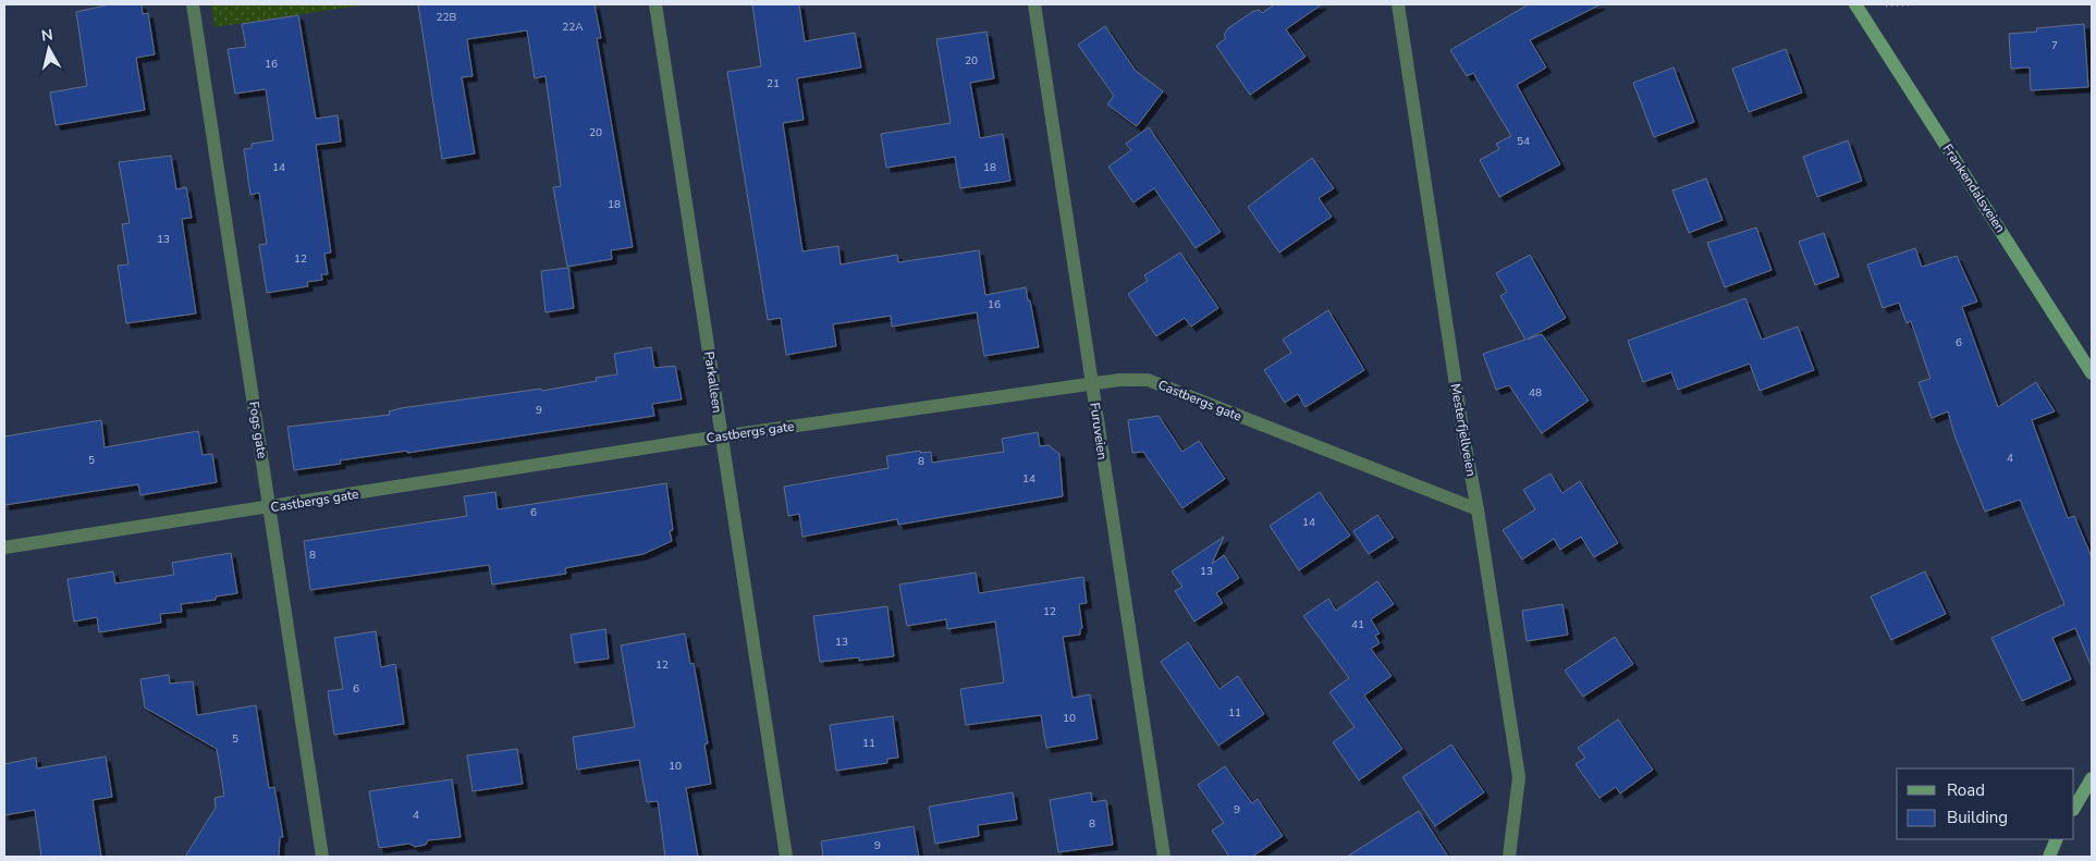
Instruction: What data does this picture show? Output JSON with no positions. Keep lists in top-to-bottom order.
{
  "streets": {
    "main road": ["Frankendalsveien"],
    "street": [
      "Parkalleen",
      "Castbergs gate",
      "Fogs gate",
      "Mesterfjellveien",
      "Furuveien"
    ]
  },
  "crossings": [
    ["Parkalleen", "Castbergs gate"],
    ["Castbergs gate", "Fogs gate"],
    ["Castbergs gate", "Mesterfjellveien"],
    ["Castbergs gate", "Furuveien"]
  ],
  "house_numbers": [
    "22B",
    "22A",
    "7",
    "20",
    "16",
    "21",
    "20",
    "54",
    "14",
    "18",
    "18",
    "13",
    "12",
    "16",
    "6",
    "48",
    "9",
    "4",
    "5",
    "8",
    "14",
    "6",
    "14",
    "8",
    "13",
    "12",
    "41",
    "13",
    "12",
    "6",
    "11",
    "10",
    "5",
    "11",
    "10",
    "9",
    "4",
    "8",
    "9"
  ],
  "legend": ["Road", "Building"],
  "north": "top"
}
